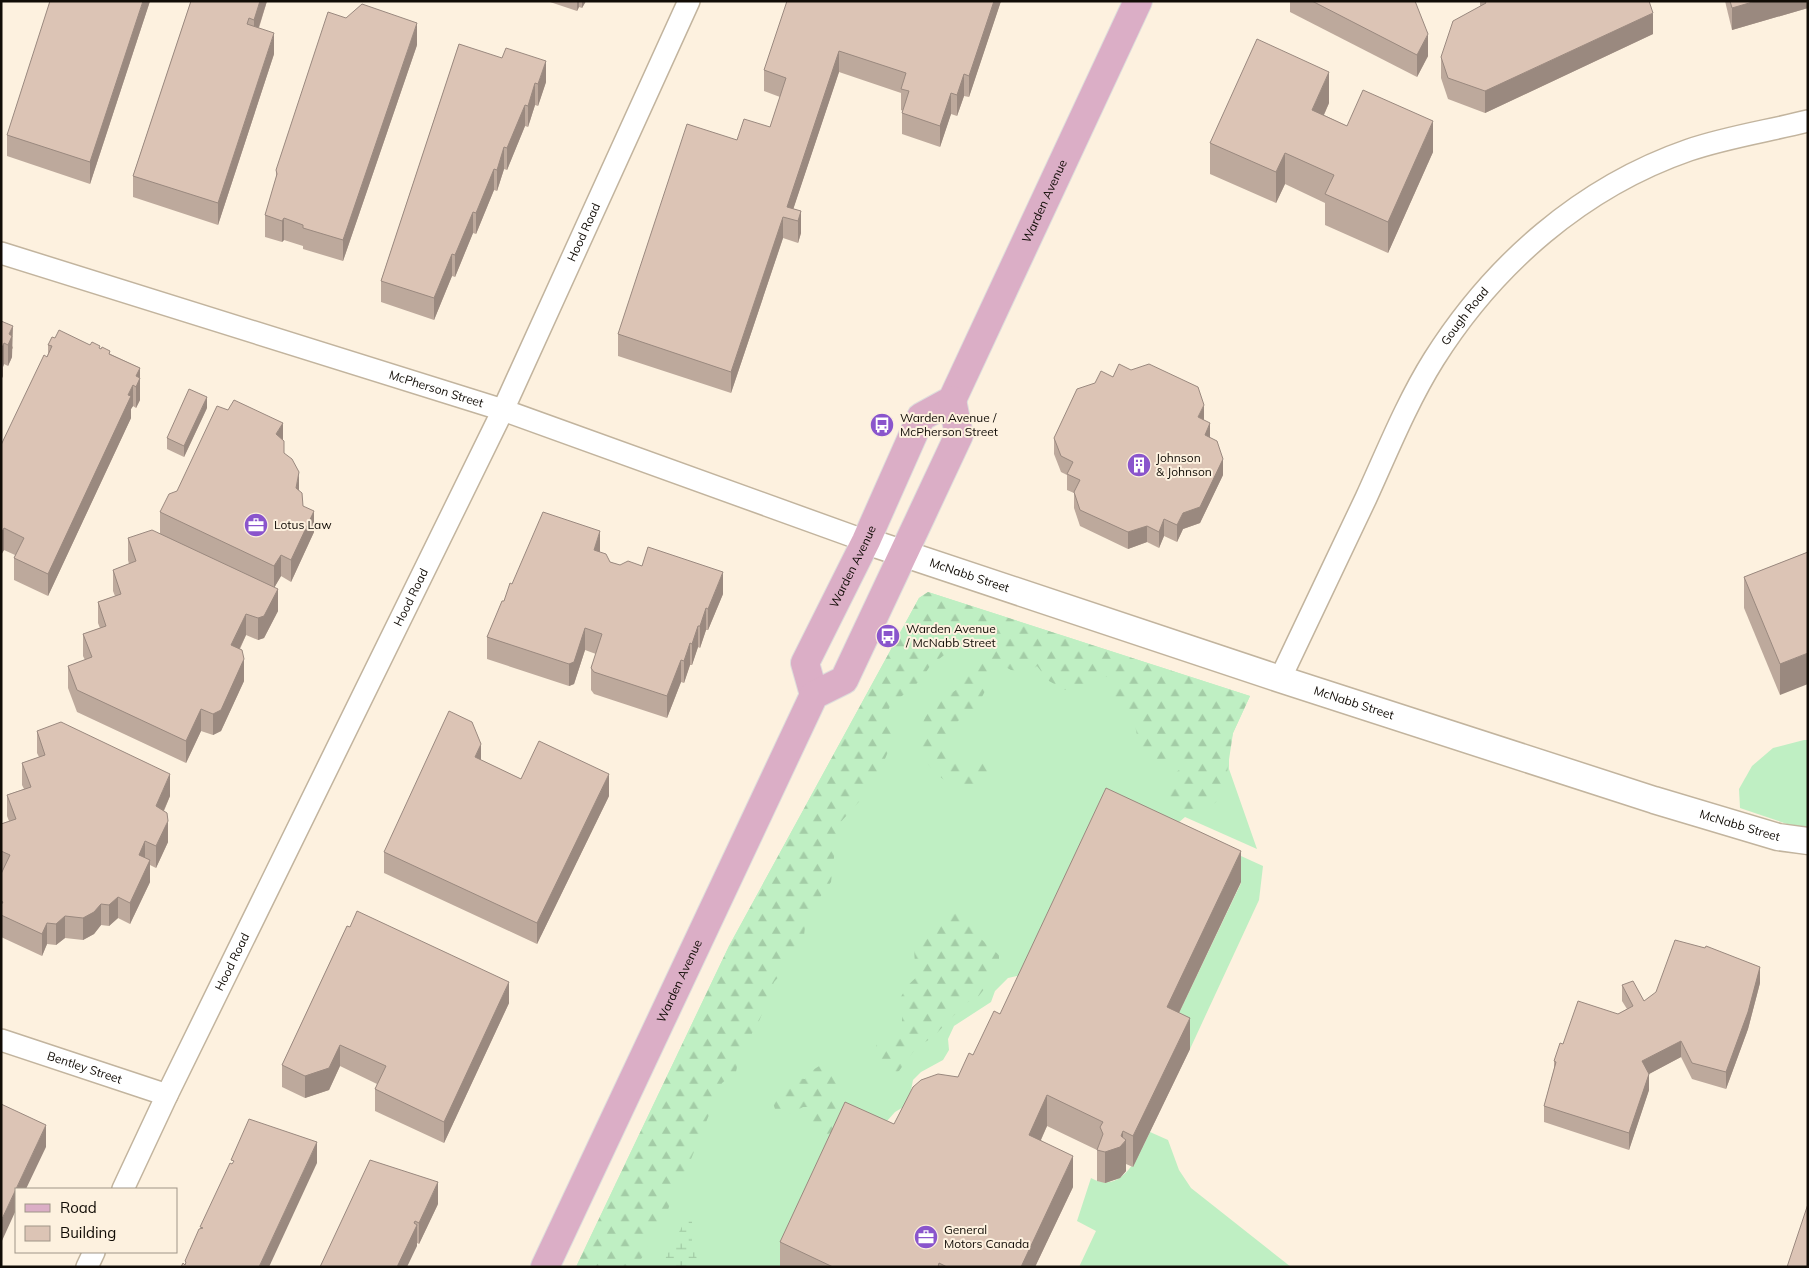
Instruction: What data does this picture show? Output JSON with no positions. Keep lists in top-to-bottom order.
{
  "streets": {
    "main road": ["Warden Avenue"],
    "street": [
      "Hood Road",
      "Gough Road",
      "McPherson Street",
      "McNabb Street",
      "Bentley Street"
    ]
  },
  "crossings": [
    ["Warden Avenue", "McPherson Street"],
    ["Warden Avenue", "McNabb Street"],
    ["Hood Road", "McPherson Street"],
    ["Hood Road", "Bentley Street"],
    ["Gough Road", "McNabb Street"],
    ["McPherson Street", "McNabb Street"]
  ],
  "places": {
    "bus stop": ["Warden Avenue / McPherson Street", "Warden Avenue / McNabb Street"],
    "building": ["Johnson & Johnson"],
    "office": ["Lotus Law", "General Motors Canada"]
  },
  "legend": ["Road", "Building"]
}
